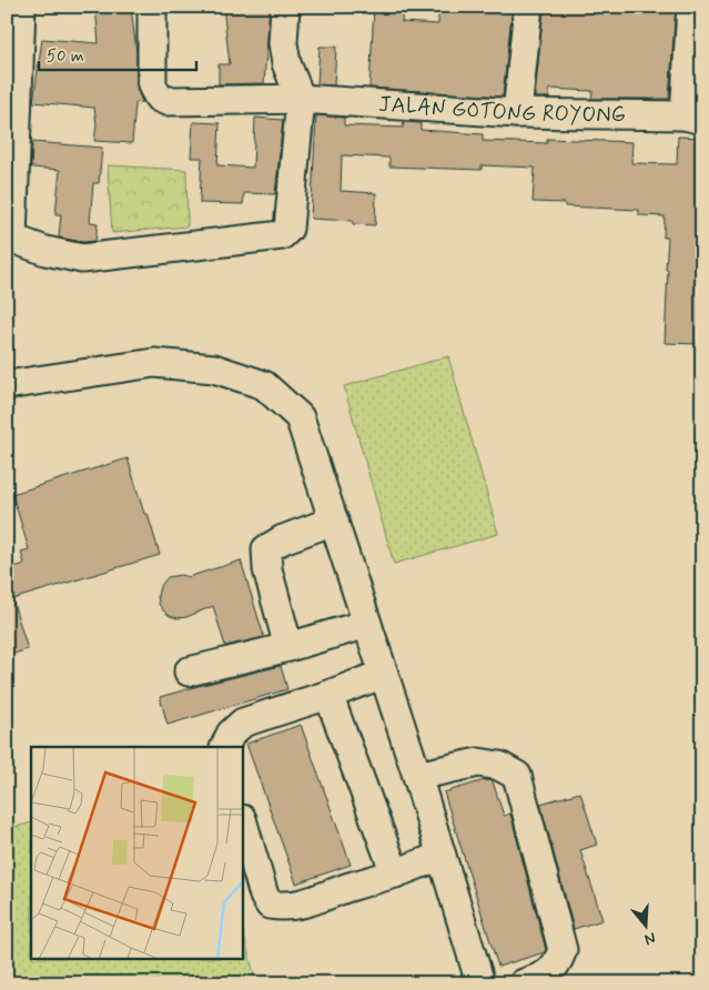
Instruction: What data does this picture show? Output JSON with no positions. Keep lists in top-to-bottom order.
{
  "streets": {
    "street": ["JALAN GOTONG ROYONG"]
  },
  "scale_bar": "50 m",
  "north": "bottom"
}
